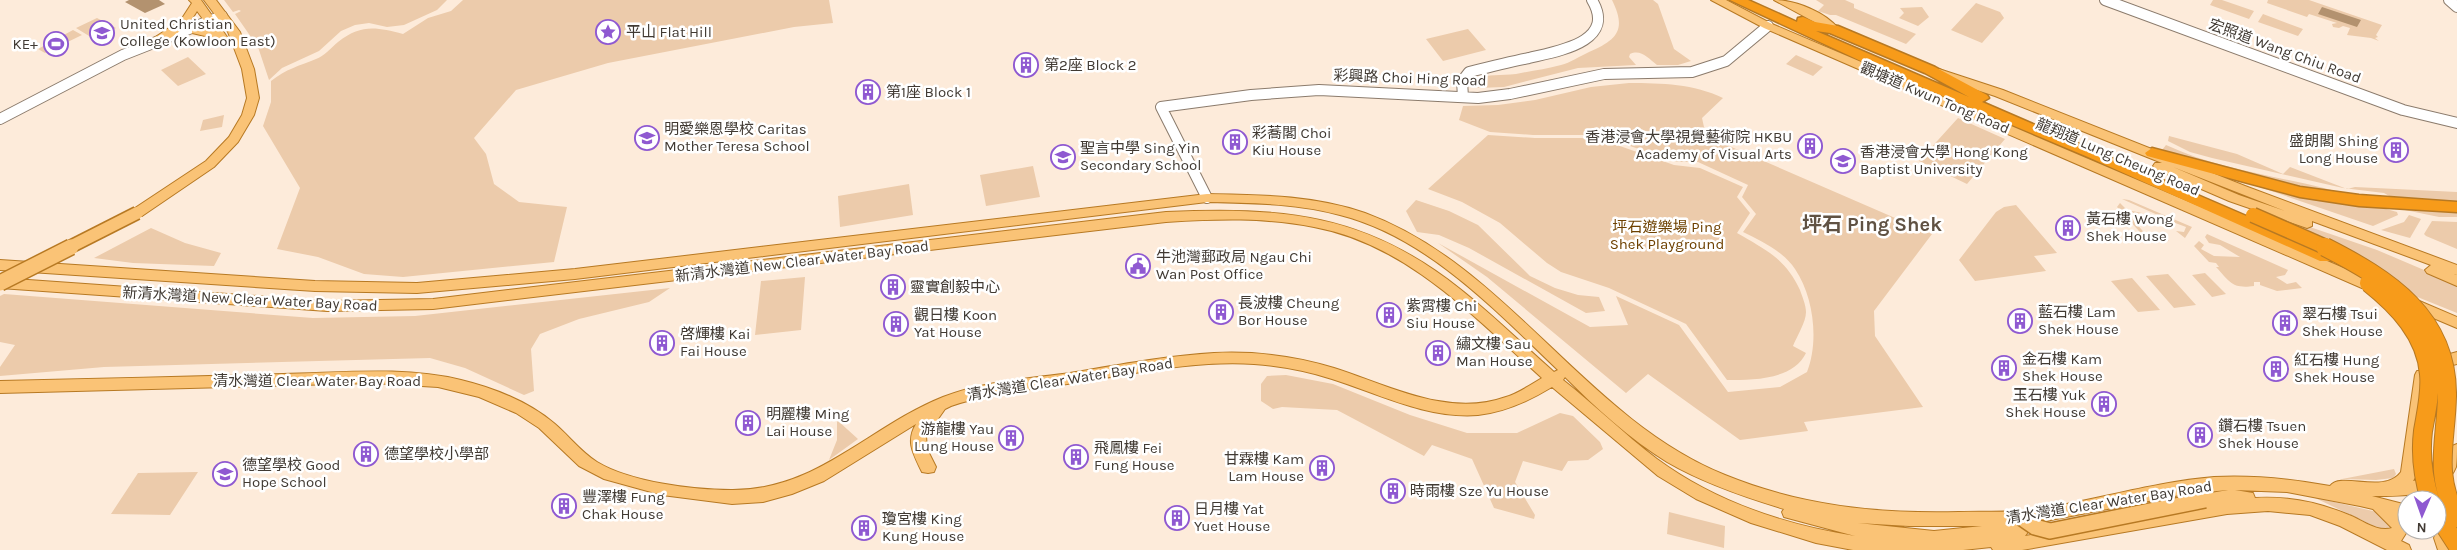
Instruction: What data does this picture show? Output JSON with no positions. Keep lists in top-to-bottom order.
{
  "streets": {
    "highway": ["觀塘道 Kwun Tong Road", "龍翔道 Lung Cheung Road"],
    "main road": ["新清水灣道 New Clear Water Bay Road", "清水灣道 Clear Water Bay Road"],
    "street": ["宏照道 Wang Chiu Road", "彩興路 Choi Hing Road"]
  },
  "crossings": [
    ["彩興路 Choi Hing Road", "觀塘道 Kwun Tong Road"],
    ["彩興路 Choi Hing Road", "新清水灣道 New Clear Water Bay Road"],
    ["觀塘道 Kwun Tong Road", "龍翔道 Lung Cheung Road"],
    ["新清水灣道 New Clear Water Bay Road", "清水灣道 Clear Water Bay Road"]
  ],
  "districts": ["坪石 Ping Shek"],
  "parks": ["坪石遊樂場 Ping Shek Playground"],
  "places": {
    "place": ["平山 Flat Hill"],
    "school or university": [
      "United Christian College (Kowloon East)",
      "明愛樂恩學校 Caritas Mother Teresa School",
      "聖言中學 Sing Yin Secondary School",
      "香港浸會大學 Hong Kong Baptist University",
      "德望學校 Good Hope School"
    ],
    "sports": ["KE+"],
    "building": [
      "第2座 Block 2",
      "第1座 Block 1",
      "彩蕎閣 Choi Kiu House",
      "香港浸會大學視覺藝術院 HKBU Academy of Visual Arts",
      "盛朗閣 Shing Long House",
      "黃石樓 Wong Shek House",
      "靈實創毅中心",
      "長波樓 Cheung Bor House",
      "紫霄樓 Chi Siu House",
      "藍石樓 Lam Shek House",
      "翠石樓 Tsui Shek House",
      "觀日樓 Koon Yat House",
      "啓輝樓 Kai Fai House",
      "繡文樓 Sau Man House",
      "金石樓 Kam Shek House",
      "紅石樓 Hung Shek House",
      "玉石樓 Yuk Shek House",
      "明麗樓 Ming Lai House",
      "鑽石樓 Tsuen Shek House",
      "游龍樓 Yau Lung House",
      "德望學校小學部",
      "飛鳳樓 Fei Fung House",
      "甘霖樓 Kam Lam House",
      "時雨樓 Sze Yu House",
      "豐澤樓 Fung Chak House",
      "日月樓 Yat Yuet House",
      "瓊宮樓 King Kung House"
    ],
    "public building": ["牛池灣郵政局 Ngau Chi Wan Post Office"]
  },
  "north": "bottom"
}
